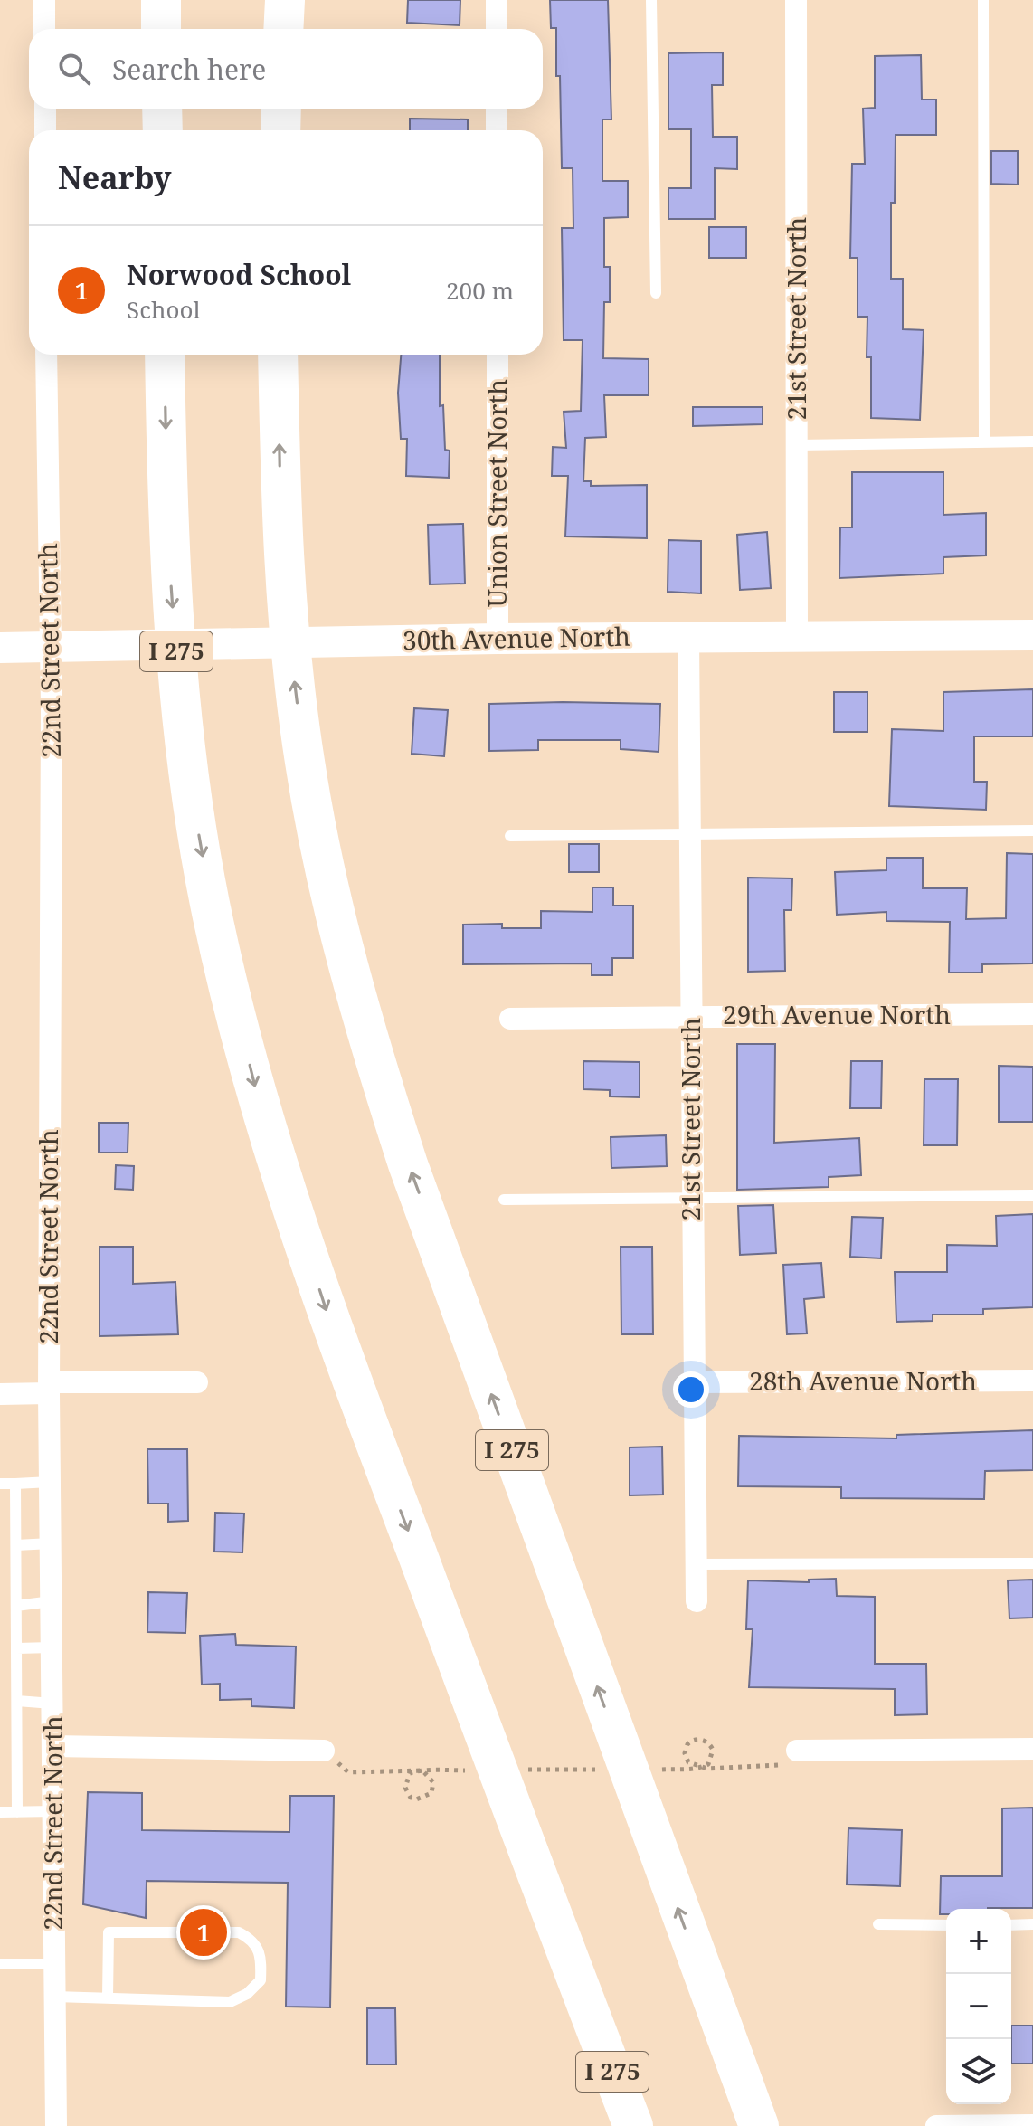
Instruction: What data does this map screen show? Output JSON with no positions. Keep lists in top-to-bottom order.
{
  "streets": {
    "highway": ["I 275"],
    "street": [
      "21st Street North",
      "Union Street North",
      "30th Avenue North",
      "22nd Street North",
      "29th Avenue North",
      "28th Avenue North"
    ]
  },
  "crossings": [
    ["21st Street North", "30th Avenue North"],
    ["21st Street North", "29th Avenue North"],
    ["21st Street North", "28th Avenue North"],
    ["Union Street North", "30th Avenue North"],
    ["30th Avenue North", "22nd Street North"]
  ],
  "page": {
    "search": "Search here",
    "heading": "Nearby",
    "list": [
      {
        "mark": "1",
        "name": "Norwood School",
        "note": "School",
        "value": "200 m"
      }
    ],
    "pins": "1",
    "map_buttons": ["+", "−"]
  }
}
